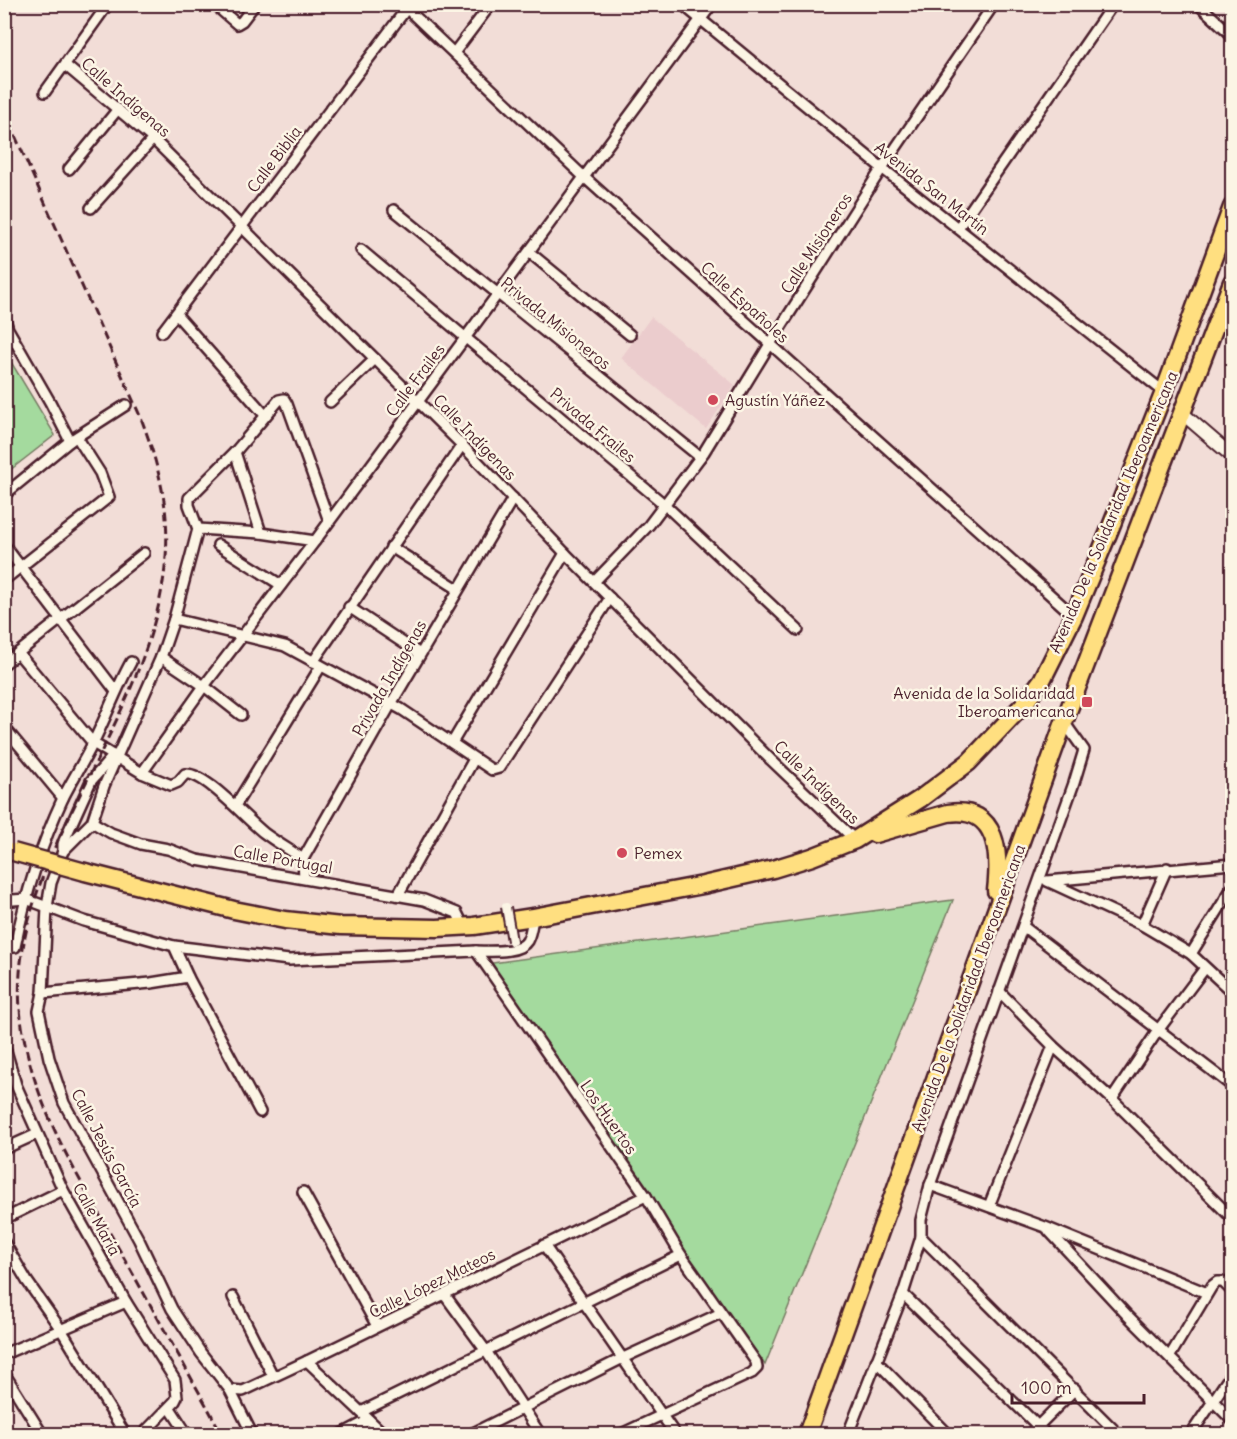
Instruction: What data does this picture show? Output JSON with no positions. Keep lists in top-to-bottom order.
{
  "streets": {
    "highway": ["Avenida De la Solidaridad Iberoamericana"],
    "street": [
      "Calle Indígenas",
      "Calle Biblia",
      "Avenida San Martín",
      "Calle Misioneros",
      "Calle Españoles",
      "Privada Misioneros",
      "Calle Frailes",
      "Privada Frailes",
      "Privada Indígenas",
      "Calle Portugal",
      "Los Huertos",
      "Calle Jesús García",
      "Calle María",
      "Calle López Mateos"
    ]
  },
  "crossings": [
    ["Calle Indígenas", "Calle Biblia"],
    ["Calle Indígenas", "Calle Misioneros"],
    ["Calle Indígenas", "Calle Frailes"],
    ["Calle Indígenas", "Avenida De la Solidaridad Iberoamericana"],
    ["Calle Indígenas", "Privada Indígenas"],
    ["Calle Biblia", "Calle Españoles"],
    ["Avenida San Martín", "Calle Misioneros"],
    ["Avenida San Martín", "Calle Frailes"],
    ["Avenida San Martín", "Avenida De la Solidaridad Iberoamericana"],
    ["Calle Misioneros", "Calle Españoles"],
    ["Calle Misioneros", "Privada Misioneros"],
    ["Calle Misioneros", "Privada Frailes"],
    ["Calle Españoles", "Calle Frailes"],
    ["Calle Españoles", "Avenida De la Solidaridad Iberoamericana"],
    ["Privada Misioneros", "Calle Frailes"],
    ["Calle Frailes", "Privada Frailes"],
    ["Avenida De la Solidaridad Iberoamericana", "Calle Portugal"],
    ["Calle Portugal", "Calle Jesús García"],
    ["Los Huertos", "Calle López Mateos"],
    ["Calle Jesús García", "Calle López Mateos"]
  ],
  "places": {
    "other": ["Agustín Yáñez", "Pemex"],
    "transit": ["Avenida de la Solidaridad Iberoamericana"]
  },
  "scale_bar": "100 m"
}
